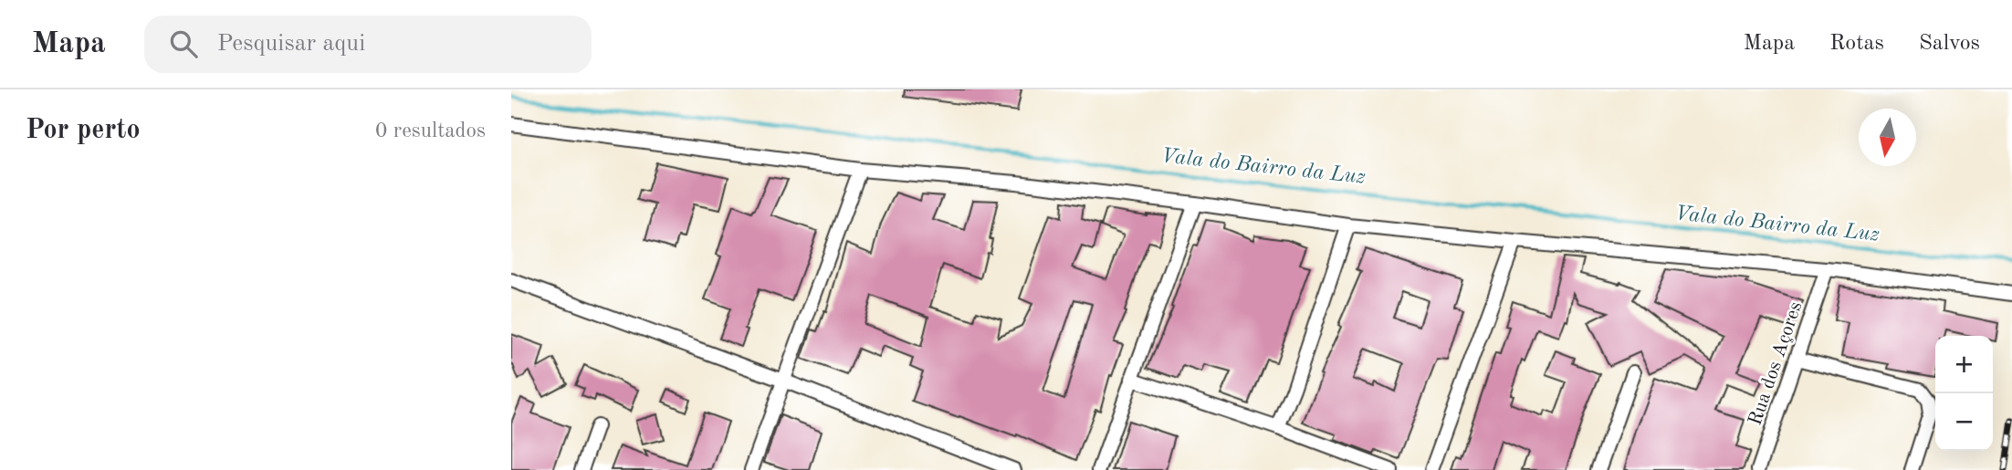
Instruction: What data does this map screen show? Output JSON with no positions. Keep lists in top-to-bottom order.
{
  "streets": {
    "street": ["Rua dos Açores"]
  },
  "water": ["Vala do Bairro da Luz"],
  "north": "bottom",
  "page": {
    "header": "Mapa",
    "search": "Pesquisar aqui",
    "nav": ["Mapa", "Rotas", "Salvos"],
    "heading": ["Por perto", "0 resultados"],
    "map_buttons": ["+", "−"]
  }
}
